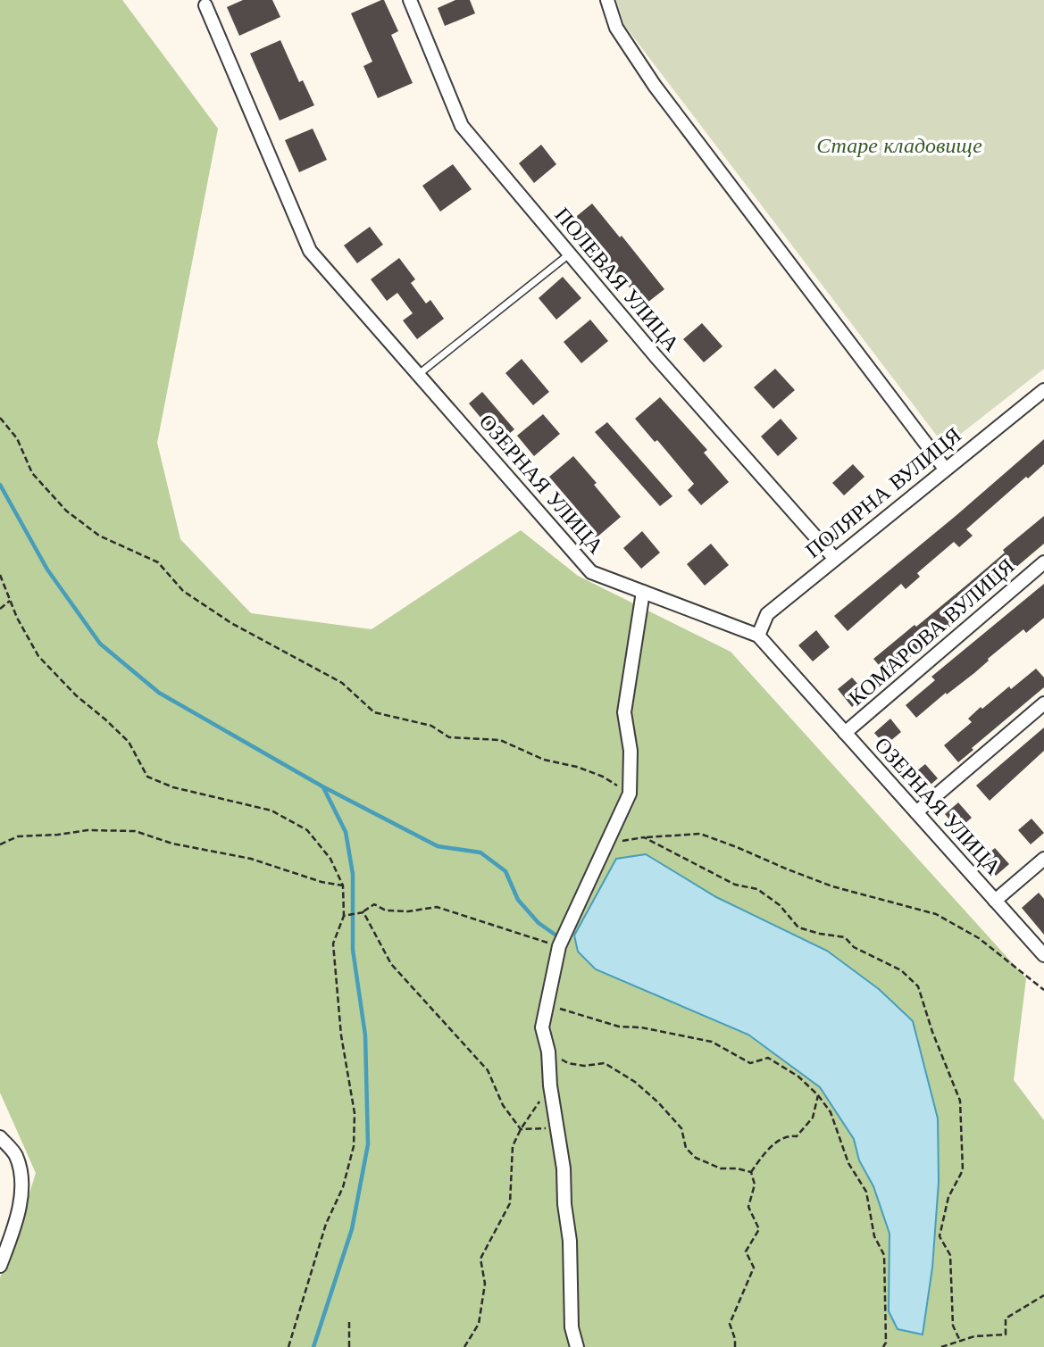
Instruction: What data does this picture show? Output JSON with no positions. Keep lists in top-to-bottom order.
{
  "streets": {
    "street": [
      "ПОЛЕВАЯ УЛИЦА",
      "ОЗЕРНАЯ УЛИЦА",
      "ПОЛЯРНА ВУЛИЦЯ",
      "КОМАРОВА ВУЛИЦЯ"
    ]
  },
  "crossings": [
    ["ПОЛЕВАЯ УЛИЦА", "ПОЛЯРНА ВУЛИЦЯ"],
    ["ОЗЕРНАЯ УЛИЦА", "ПОЛЯРНА ВУЛИЦЯ"],
    ["ОЗЕРНАЯ УЛИЦА", "КОМАРОВА ВУЛИЦЯ"]
  ],
  "parks": ["Старе кладовище"]
}
